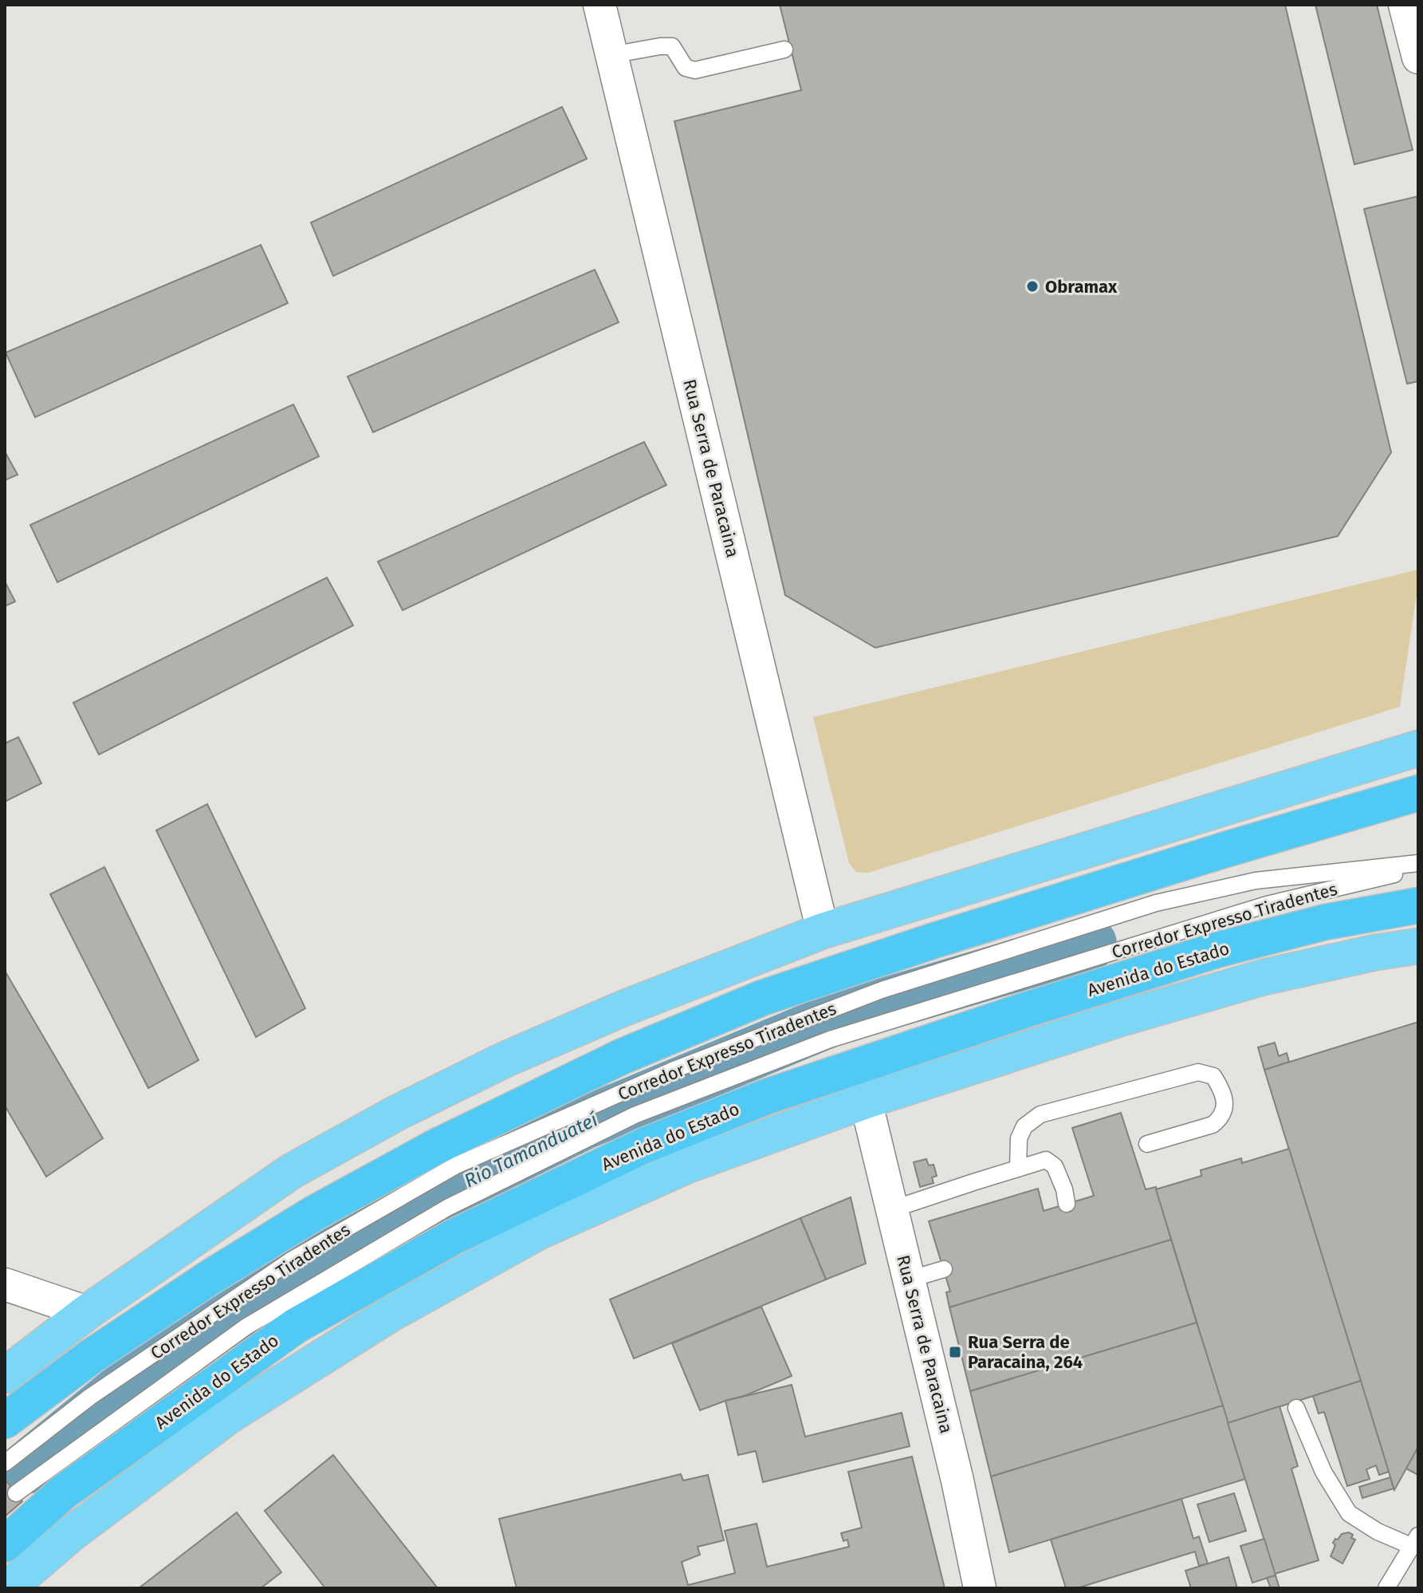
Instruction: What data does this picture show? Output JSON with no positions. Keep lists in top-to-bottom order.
{
  "streets": {
    "highway": ["Avenida do Estado"],
    "street": ["Rua Serra de Paracaina"],
    "lane": ["Corredor Expresso Tiradentes"]
  },
  "crossings": [
    ["Rua Serra de Paracaina", "Avenida do Estado"]
  ],
  "water": ["Rio Tamanduateí"],
  "places": {
    "other": ["Obramax"],
    "transit": ["Rua Serra de Paracaina, 264"]
  }
}
